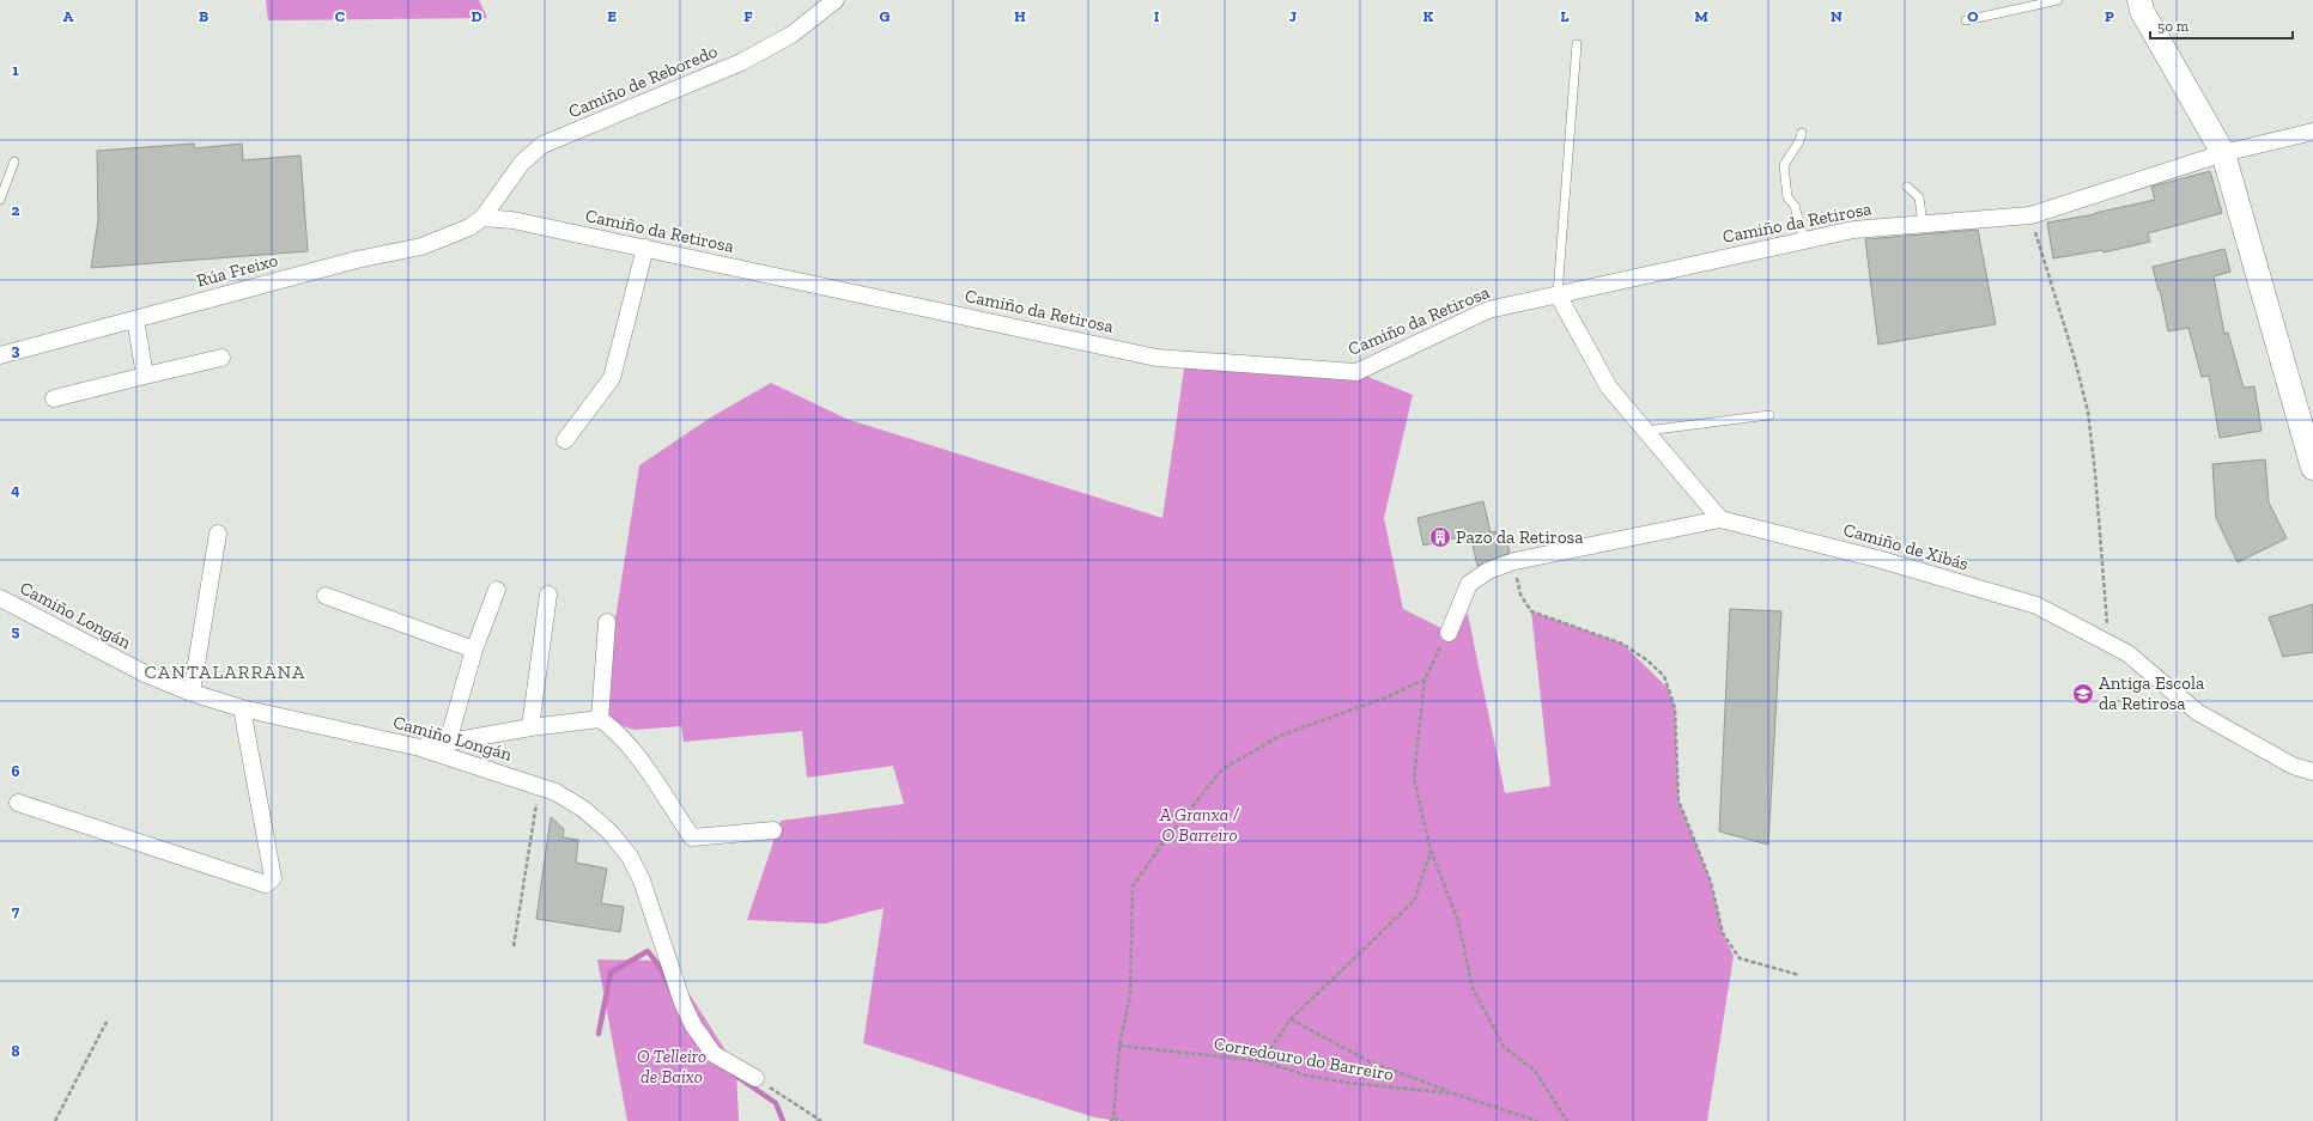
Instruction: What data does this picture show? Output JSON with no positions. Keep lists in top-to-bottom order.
{
  "streets": {
    "street": [
      "Camiño de Reboredo",
      "Camiño da Retirosa",
      "Rúa Freixo",
      "Camiño de Xibás",
      "Camiño Longán"
    ],
    "path": ["Corredouro do Barreiro"]
  },
  "crossings": [
    ["Camiño de Reboredo", "Camiño da Retirosa"],
    ["Camiño de Reboredo", "Rúa Freixo"],
    ["Camiño da Retirosa", "Rúa Freixo"]
  ],
  "districts": ["CANTALARRANA"],
  "parks": ["A Granxa / O Barreiro", "O Telleiro de Baixo"],
  "places": {
    "building": ["Pazo da Retirosa"],
    "school or university": ["Antiga Escola da Retirosa"]
  },
  "scale_bar": "50 m",
  "grid": {
    "columns": [
      "A",
      "B",
      "C",
      "D",
      "E",
      "F",
      "G",
      "H",
      "I",
      "J",
      "K",
      "L",
      "M",
      "N",
      "O",
      "P"
    ],
    "rows": [
      "1",
      "2",
      "3",
      "4",
      "5",
      "6",
      "7",
      "8"
    ]
  }
}
